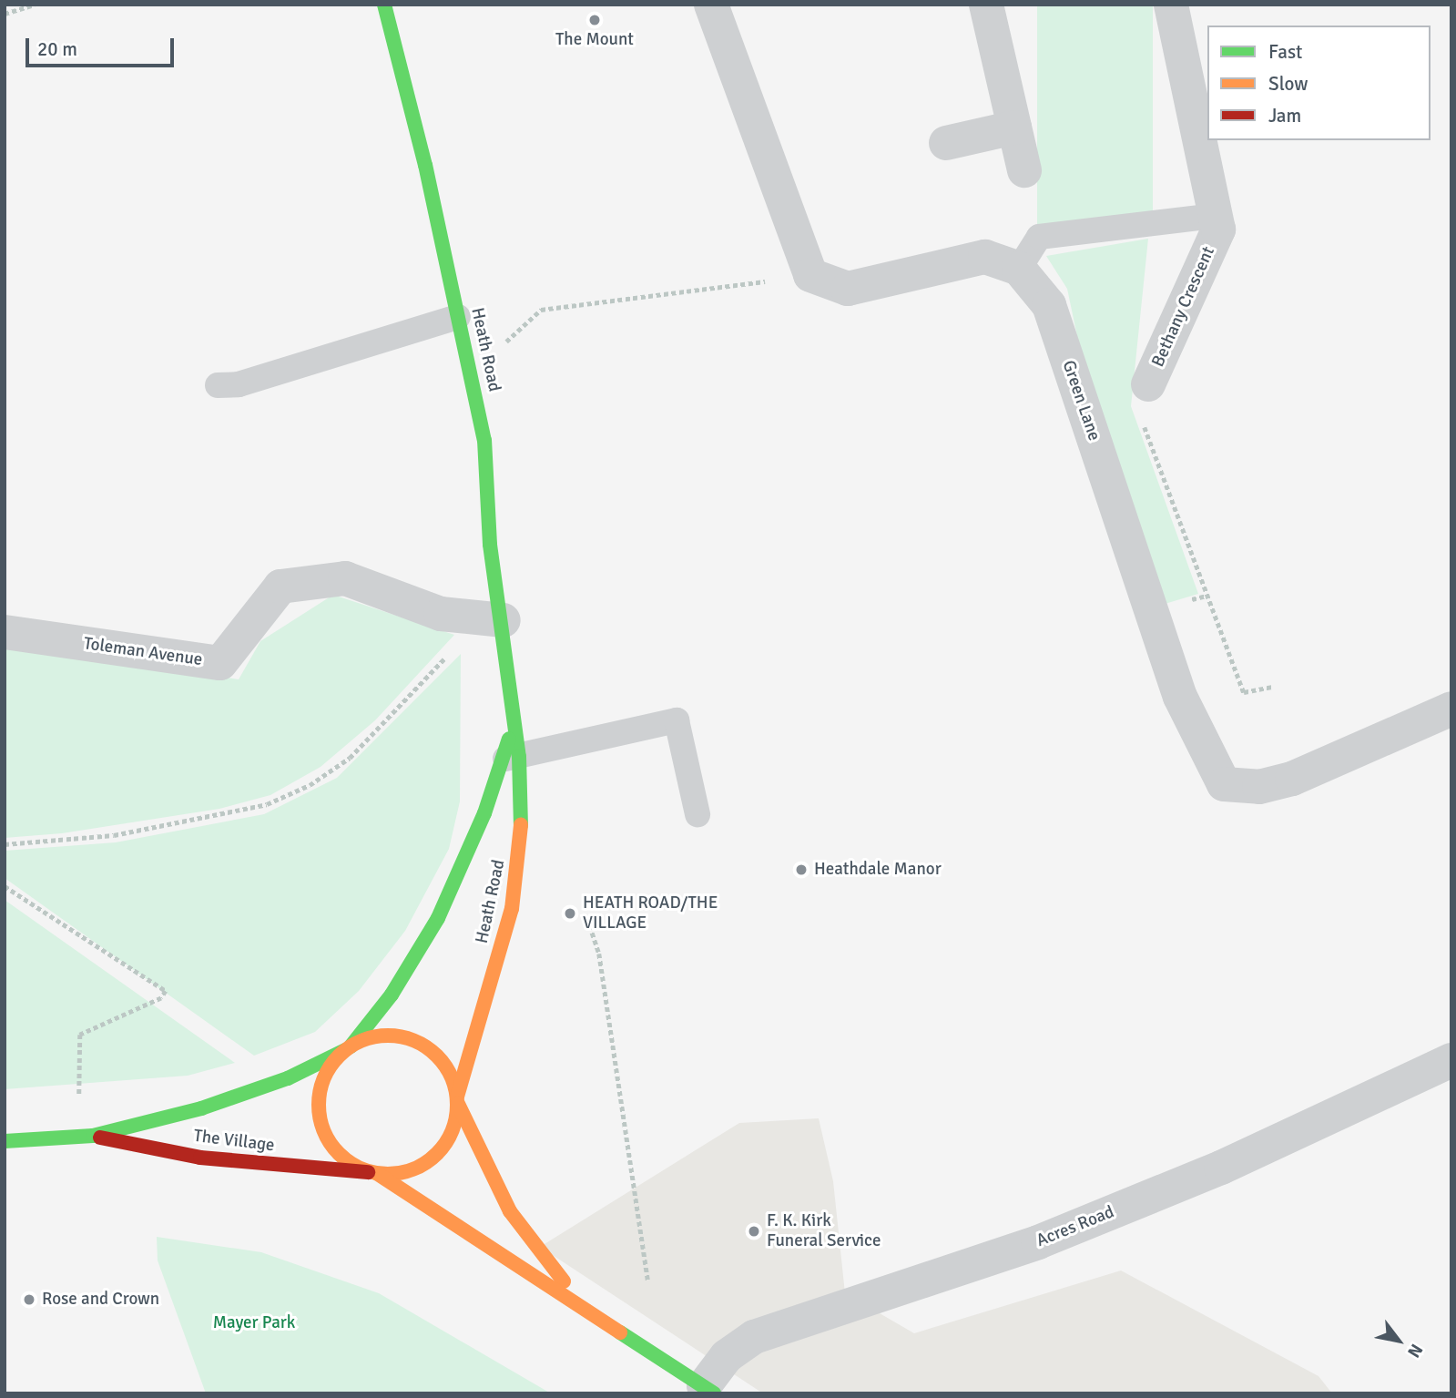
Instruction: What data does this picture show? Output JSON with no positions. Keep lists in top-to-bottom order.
{
  "streets": {
    "main road": ["Heath Road", "The Village"],
    "street": [
      "Bethany Crescent",
      "Green Lane",
      "Toleman Avenue",
      "Acres Road"
    ]
  },
  "crossings": [
    ["Heath Road", "Toleman Avenue"],
    ["Heath Road", "The Village"],
    ["The Village", "Acres Road"]
  ],
  "parks": ["Mayer Park"],
  "places": [
    "The Mount",
    "Heathdale Manor",
    "HEATH ROAD/THE VILLAGE",
    "F. K. Kirk Funeral Service",
    "Rose and Crown"
  ],
  "legend": ["Fast", "Slow", "Jam"],
  "scale_bar": "20 m",
  "north": "bottom right"
}
